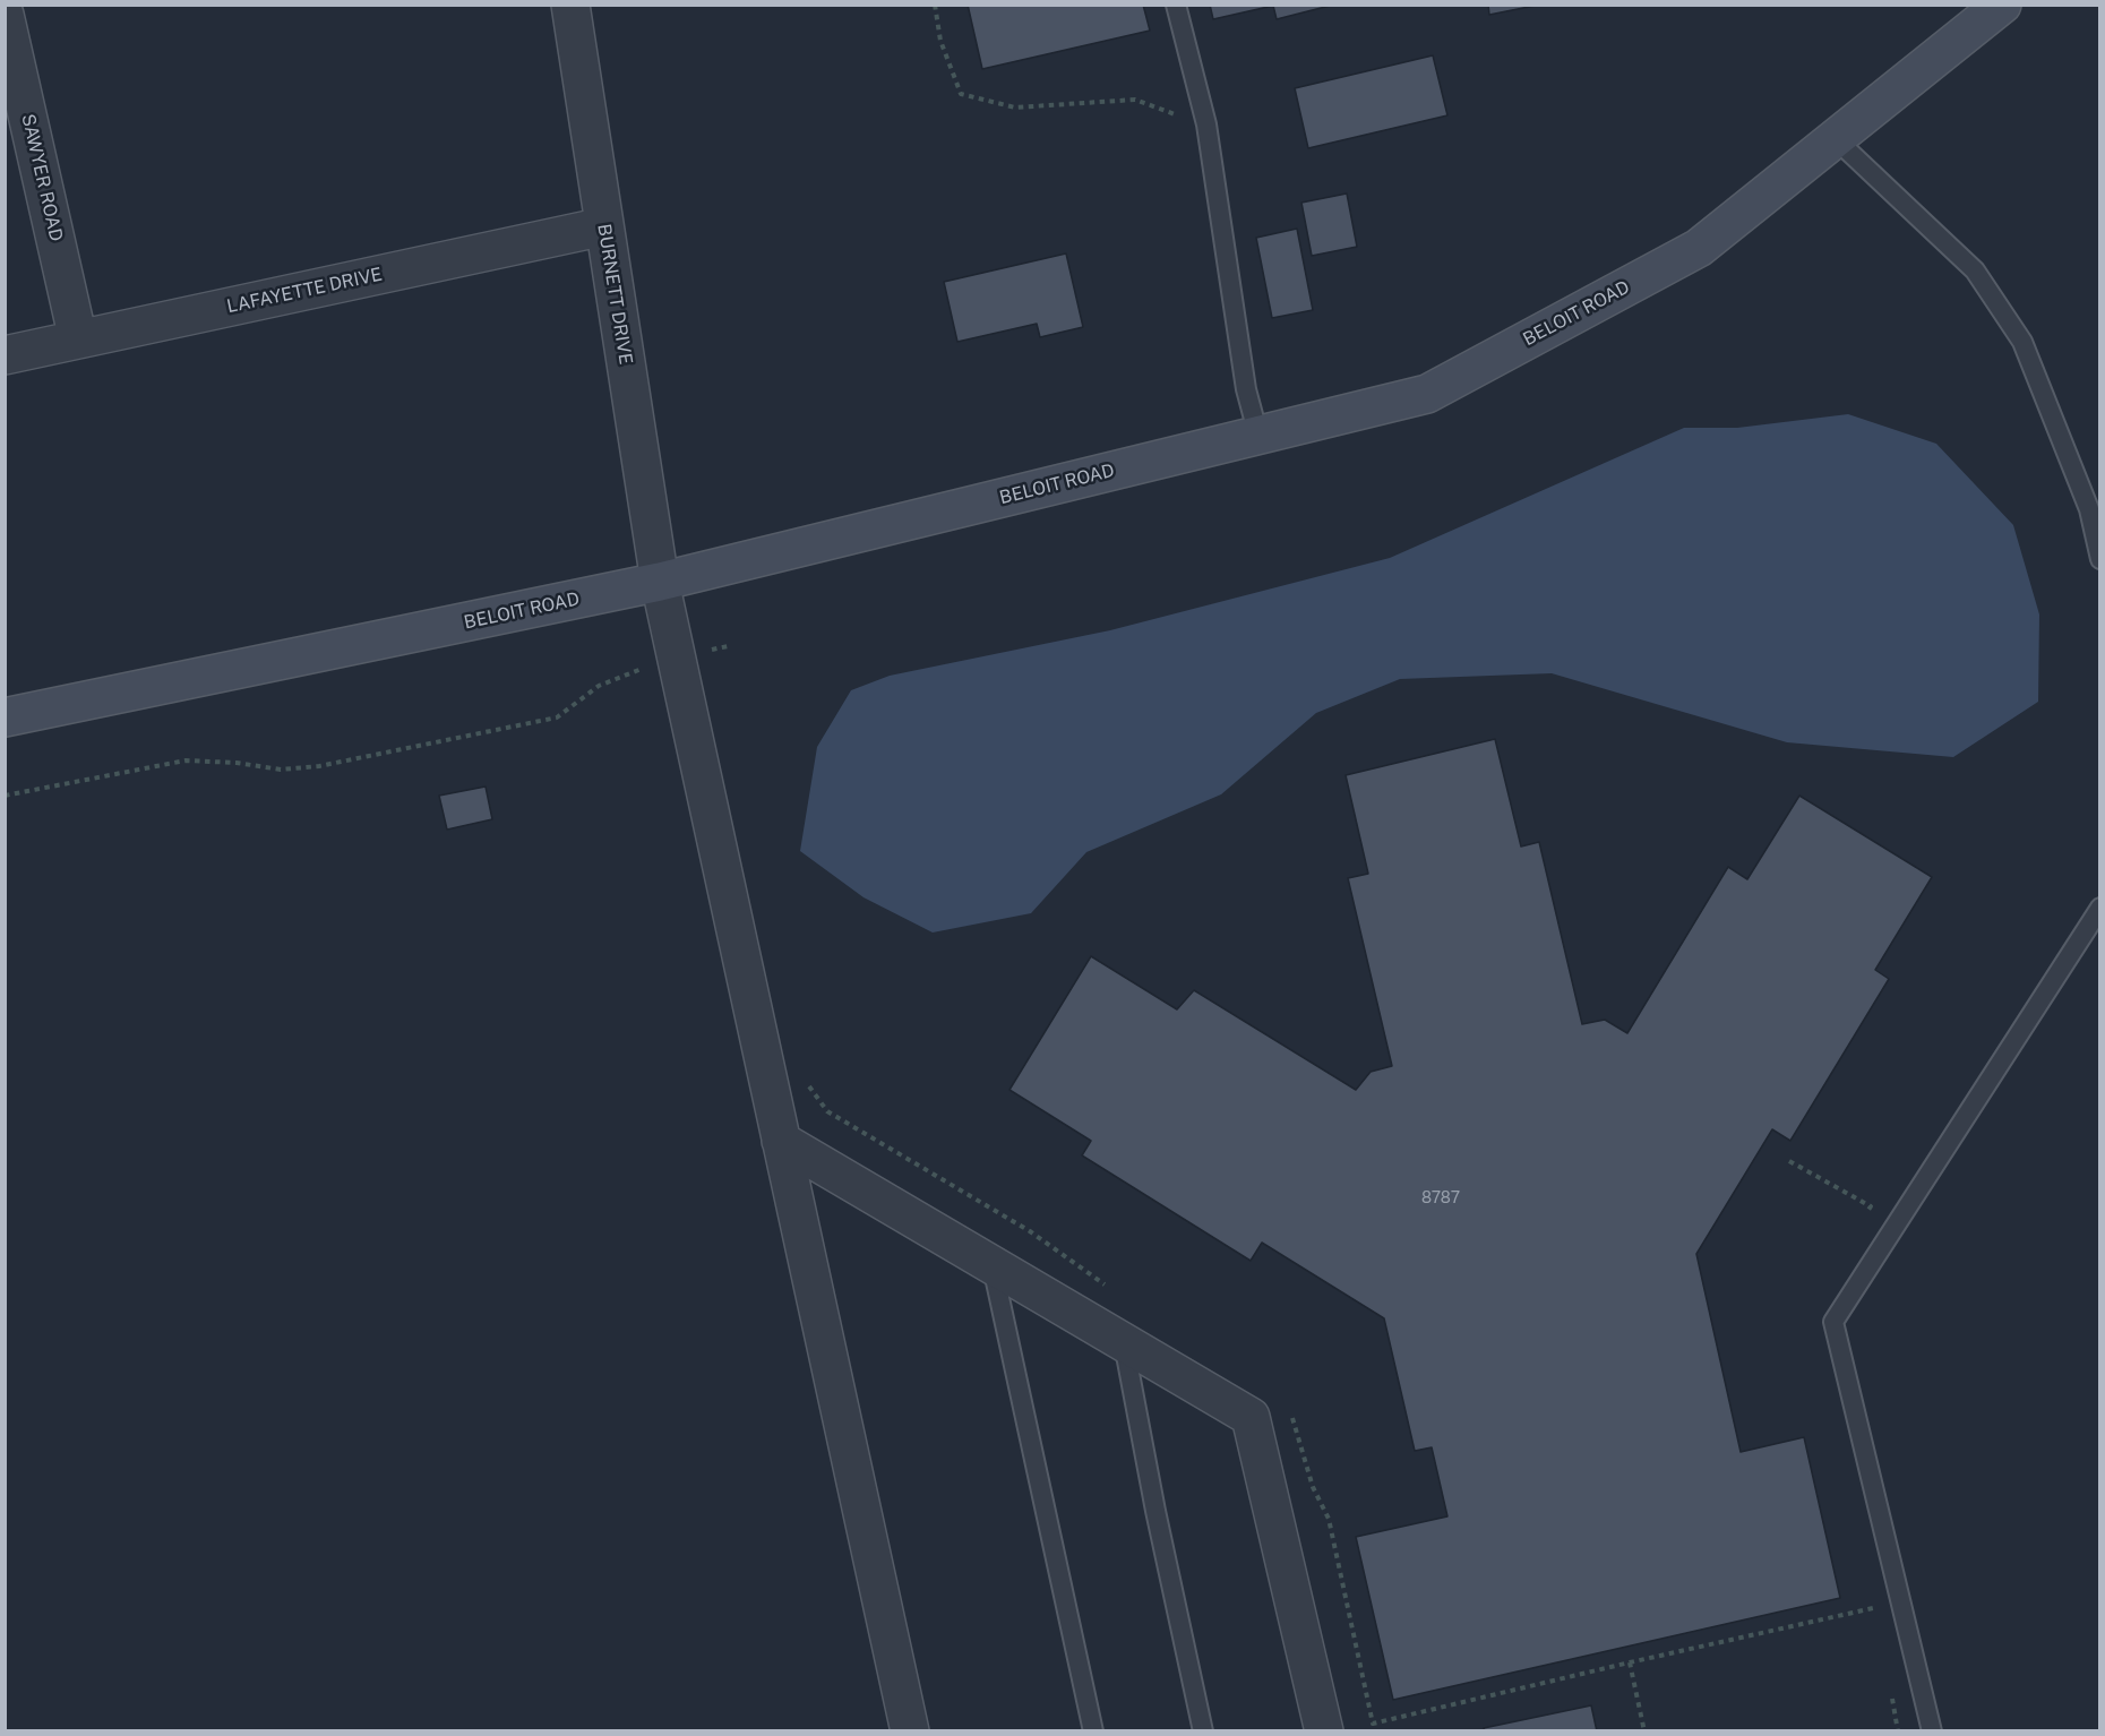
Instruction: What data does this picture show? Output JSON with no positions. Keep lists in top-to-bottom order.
{
  "streets": {
    "main road": ["BELOIT ROAD"],
    "street": ["SAWYER ROAD", "LAFAYETTE DRIVE", "BURNETT DRIVE"]
  },
  "crossings": [
    ["SAWYER ROAD", "LAFAYETTE DRIVE"],
    ["LAFAYETTE DRIVE", "BURNETT DRIVE"],
    ["BURNETT DRIVE", "BELOIT ROAD"]
  ],
  "house_numbers": ["8787"]
}
